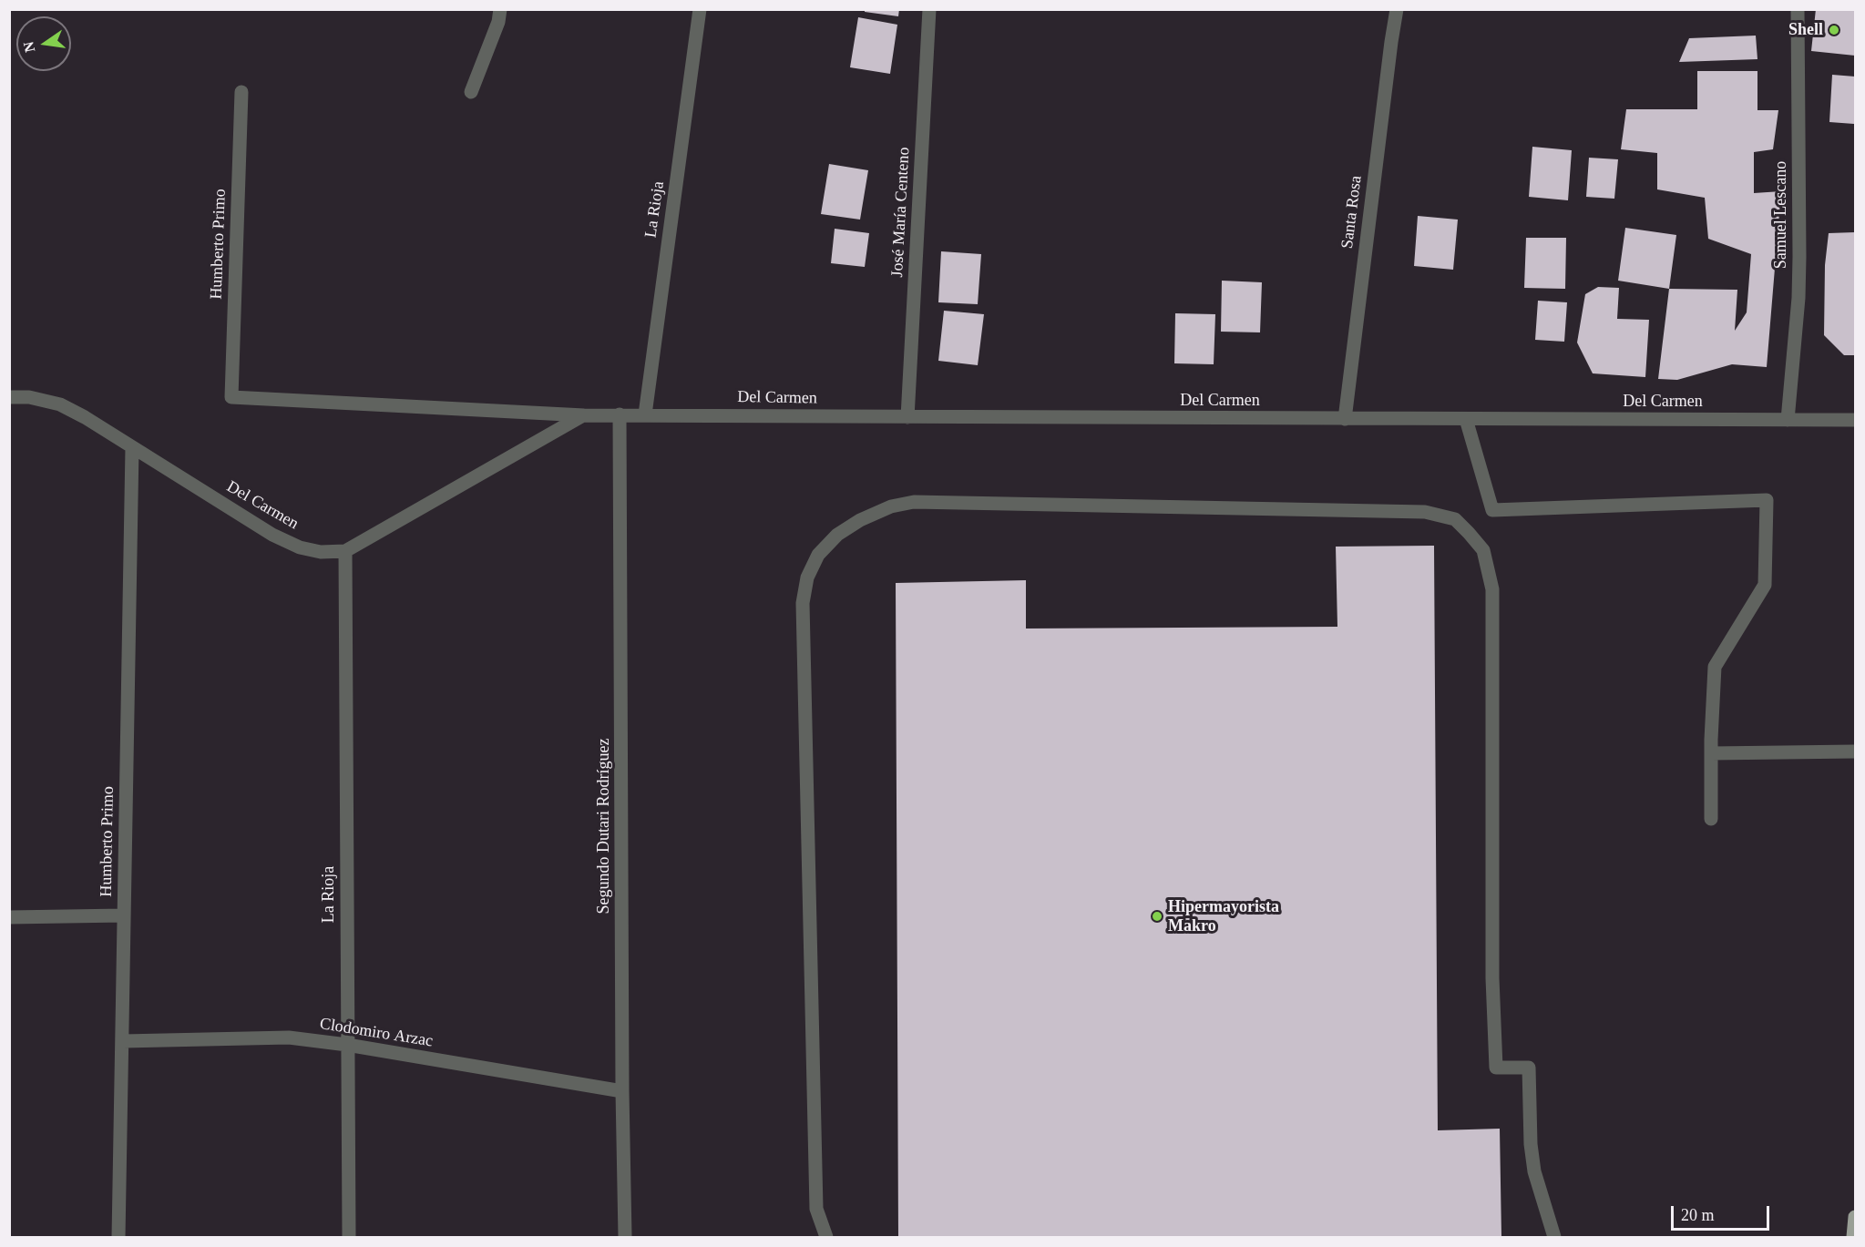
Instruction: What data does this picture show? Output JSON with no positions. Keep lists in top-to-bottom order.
{
  "streets": {
    "street": [
      "La Rioja",
      "José María Centeno",
      "Santa Rosa",
      "Samuel Lescano",
      "Humberto Primo",
      "Del Carmen",
      "Segundo Dutari Rodríguez",
      "Clodomiro Arzac"
    ]
  },
  "crossings": [
    ["La Rioja", "Del Carmen"],
    ["La Rioja", "Clodomiro Arzac"],
    ["José María Centeno", "Del Carmen"],
    ["Santa Rosa", "Del Carmen"],
    ["Samuel Lescano", "Del Carmen"],
    ["Humberto Primo", "Del Carmen"],
    ["Humberto Primo", "Clodomiro Arzac"],
    ["Del Carmen", "Segundo Dutari Rodríguez"],
    ["Segundo Dutari Rodríguez", "Clodomiro Arzac"]
  ],
  "places": ["Shell", "Hipermayorista Makro"],
  "scale_bar": "20 m",
  "north": "left"
}
